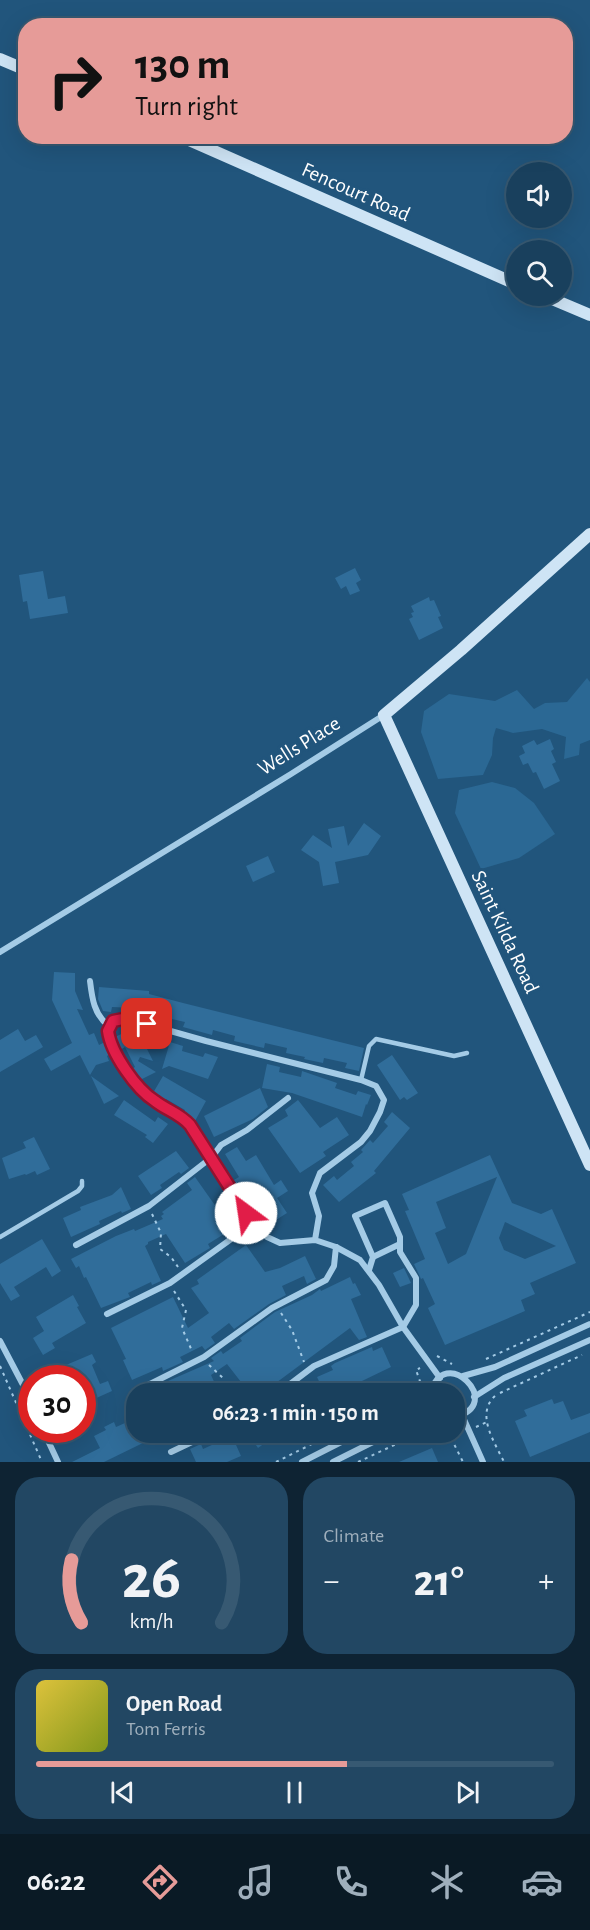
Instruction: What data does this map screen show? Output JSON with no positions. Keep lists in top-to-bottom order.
{
  "streets": {
    "street": ["Fencourt Road", "Wells Place", "Saint Kilda Road"]
  },
  "crossings": [
    ["Wells Place", "Saint Kilda Road"]
  ],
  "page": {
    "turn": ["130 m", "Turn right"],
    "limit": "30",
    "trip": "06:23 · 1 min · 150 m",
    "tile": "Climate",
    "heat": ["−", "21°", "+"],
    "song": ["Open Road", "Tom Ferris"],
    "tabs": "06:22",
    "gauge": ["26", "km/h"]
  }
}
